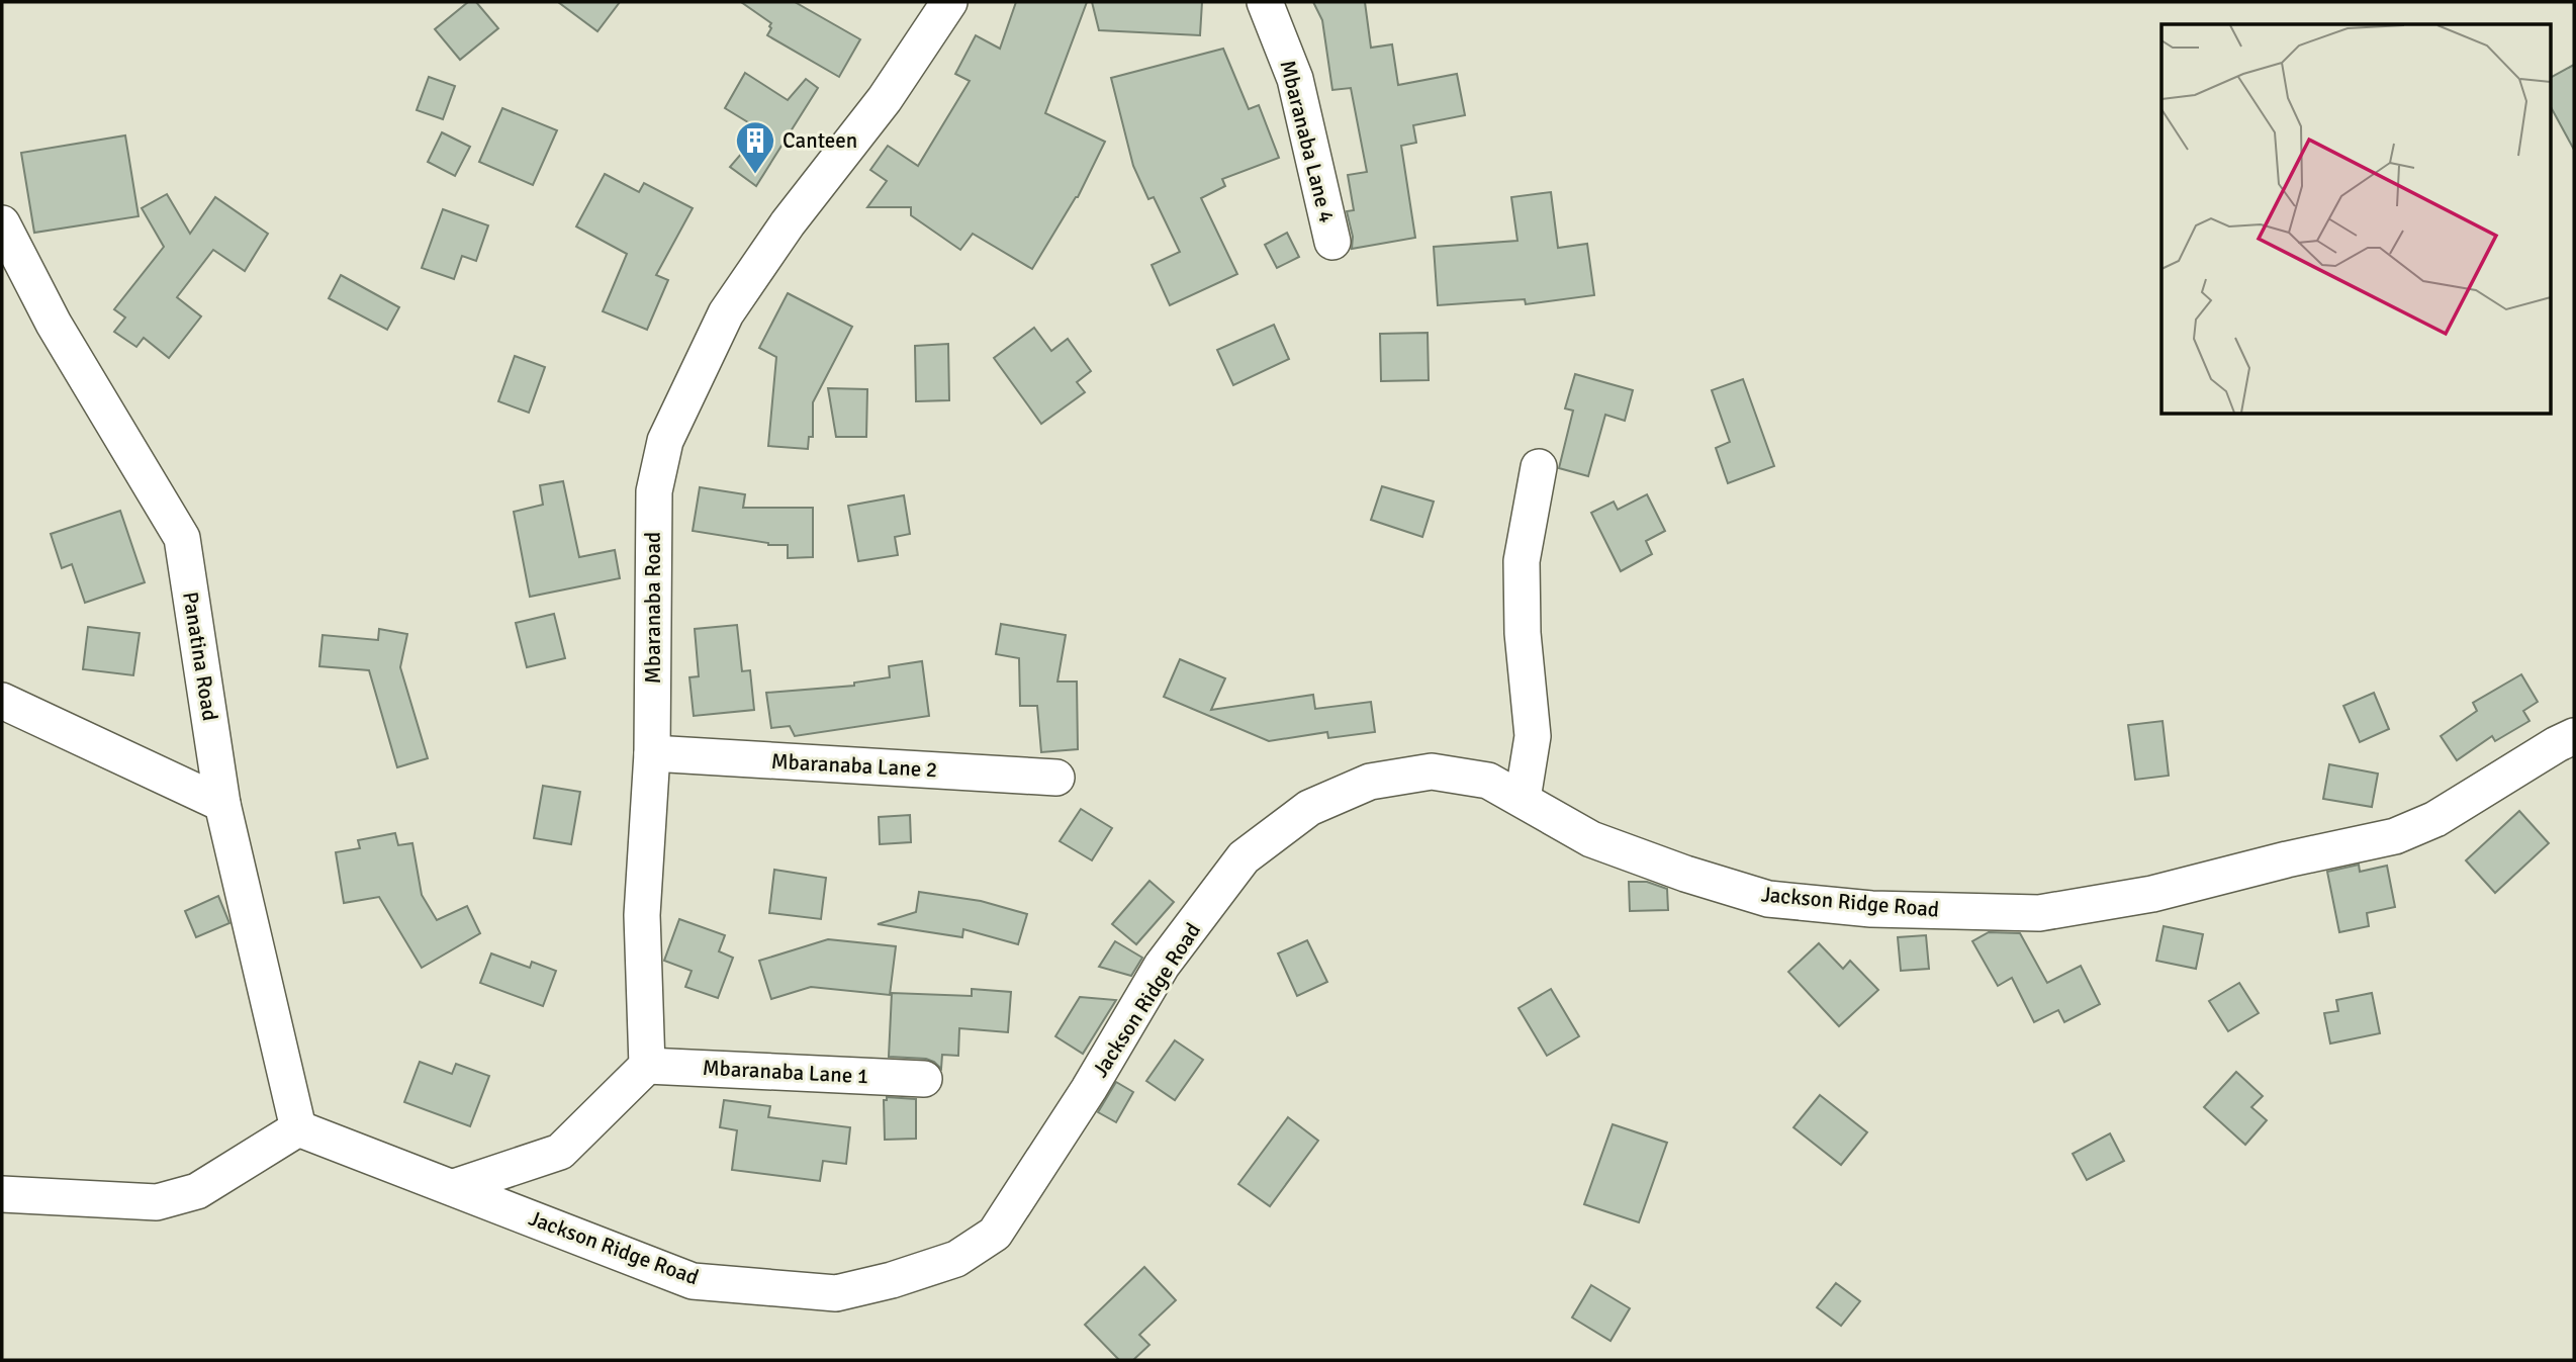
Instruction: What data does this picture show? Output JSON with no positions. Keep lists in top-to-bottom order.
{
  "streets": {
    "street": [
      "Mbaranaba Lane 4",
      "Mbaranaba Road",
      "Panatina Road",
      "Mbaranaba Lane 2",
      "Jackson Ridge Road",
      "Mbaranaba Lane 1"
    ]
  },
  "crossings": [
    ["Mbaranaba Road", "Mbaranaba Lane 2"],
    ["Mbaranaba Road", "Mbaranaba Lane 1"],
    ["Panatina Road", "Jackson Ridge Road"]
  ],
  "places": {
    "building": ["Canteen"]
  }
}
